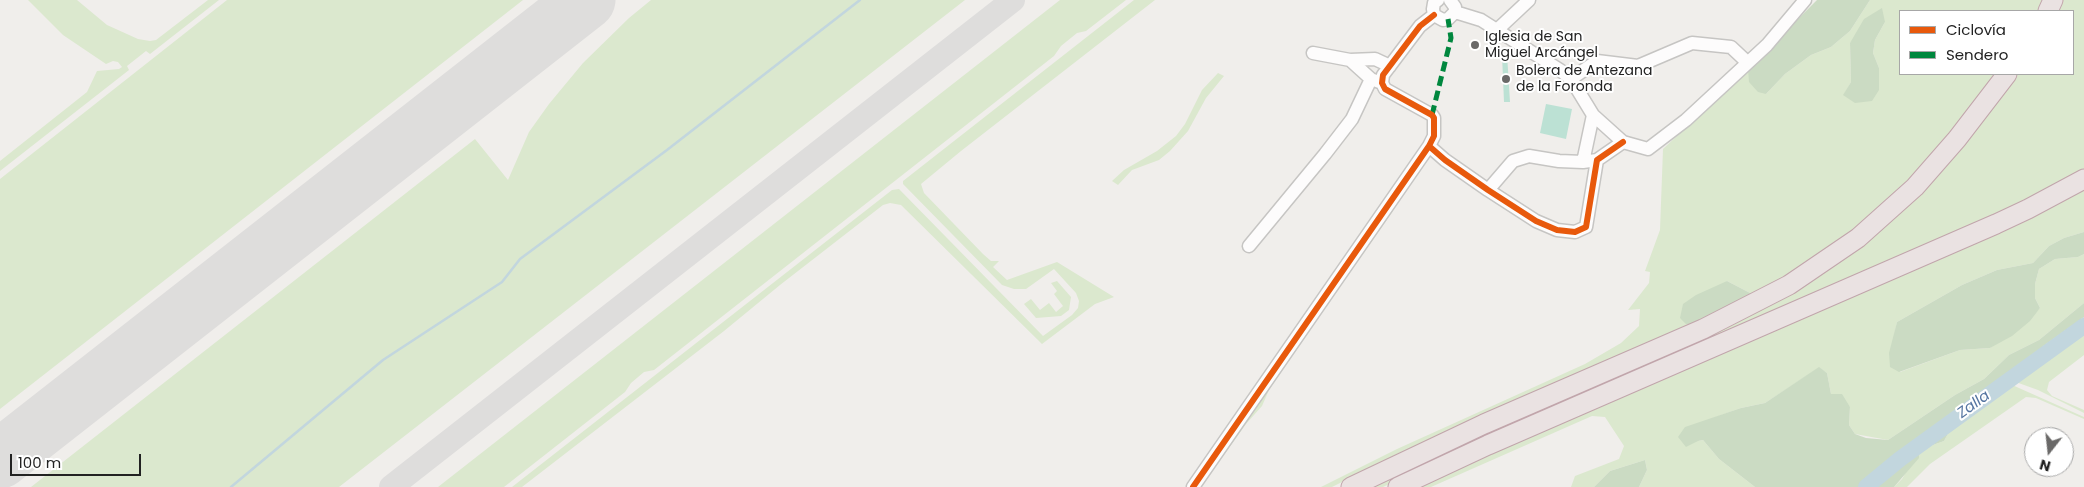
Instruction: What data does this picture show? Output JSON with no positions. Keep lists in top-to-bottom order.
{
  "water": ["Zalla"],
  "places": ["Iglesia de San Miguel Arcángel", "Bolera de Antezana de la Foronda"],
  "legend": ["Ciclovía", "Sendero"],
  "scale_bar": "100 m",
  "north": "bottom"
}
